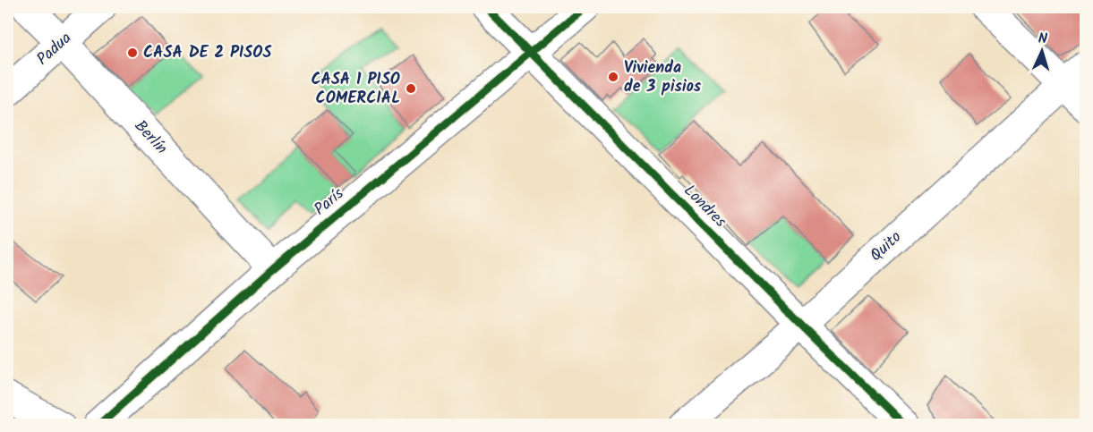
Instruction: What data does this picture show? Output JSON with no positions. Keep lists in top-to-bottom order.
{
  "streets": {
    "street": [
      "Padua",
      "Berlín",
      "París",
      "Londres",
      "Quito"
    ]
  },
  "crossings": [
    ["Padua", "Berlín"],
    ["Berlín", "París"],
    ["París", "Londres"],
    ["Londres", "Quito"]
  ],
  "places": ["CASA DE 2 PISOS", "Vivienda de 3 pisios", "CASA 1 PISO COMERCIAL"],
  "north": "top"
}
